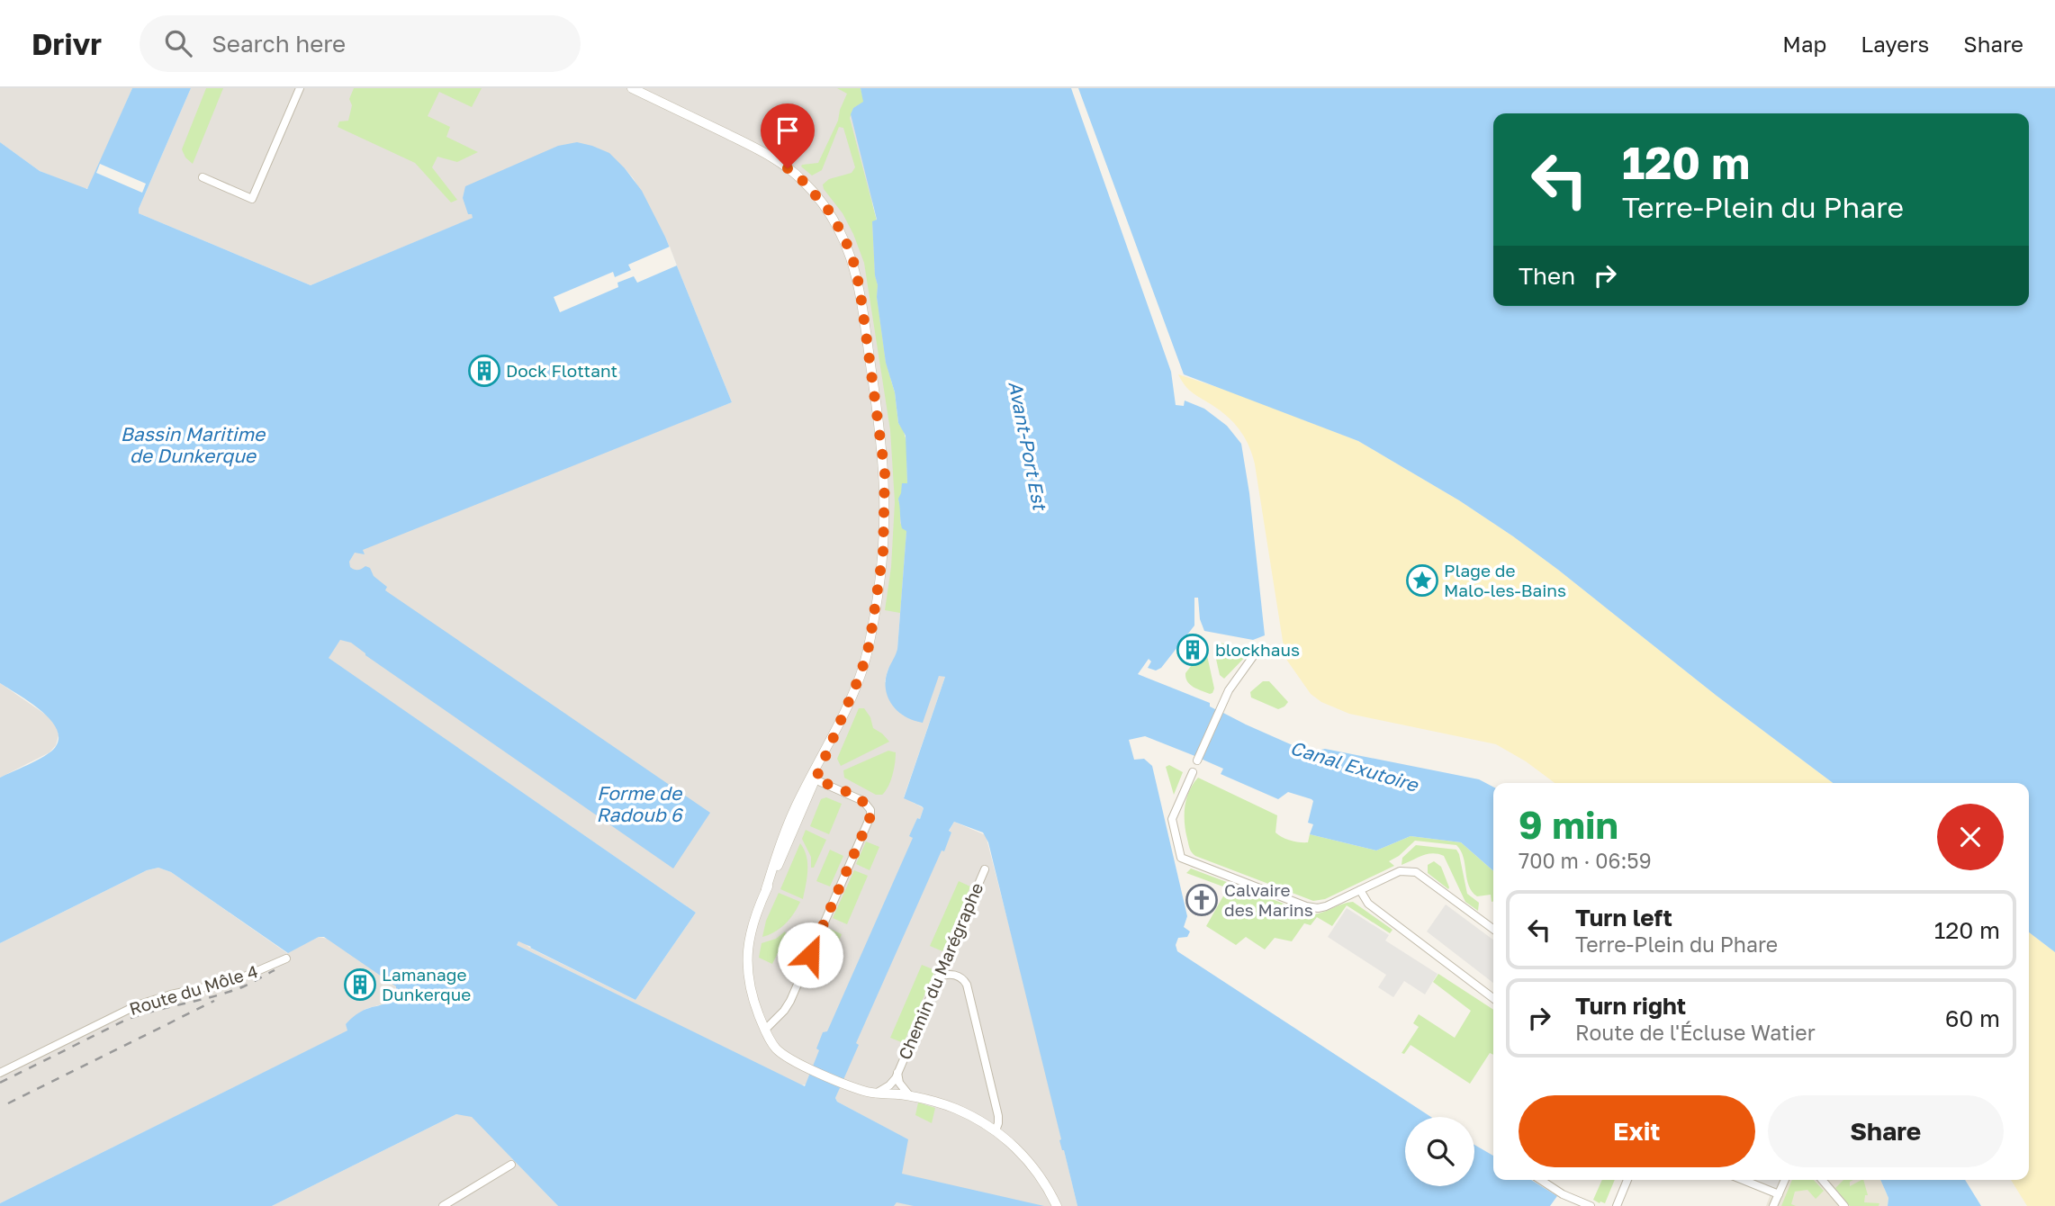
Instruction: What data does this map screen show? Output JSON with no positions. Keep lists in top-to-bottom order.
{
  "streets": {
    "street": ["Chemin du Marégraphe", "Route du Môle 4"]
  },
  "water": [
    "Bassin Maritime de Dunkerque",
    "Avant-Port Est",
    "Canal Exutoire",
    "Forme de Radoub 6"
  ],
  "places": {
    "building": ["Dock Flottant", "blockhaus", "Lamanage Dunkerque"],
    "place": ["Plage de Malo-les-Bains"],
    "church": ["Calvaire des Marins"]
  },
  "page": {
    "header": "Drivr",
    "search": "Search here",
    "nav": ["Map", "Layers", "Share"],
    "turn": ["120 m", "Terre-Plein du Phare"],
    "then": "Then",
    "heading": ["9 min", "700 m · 06:59"],
    "list": [
      {
        "name": "Turn left",
        "note": "Terre-Plein du Phare",
        "value": "120 m"
      },
      {
        "name": "Turn right",
        "note": "Route de l'Écluse Watier",
        "value": "60 m"
      }
    ],
    "buttons": ["Exit", "Share"]
  }
}
